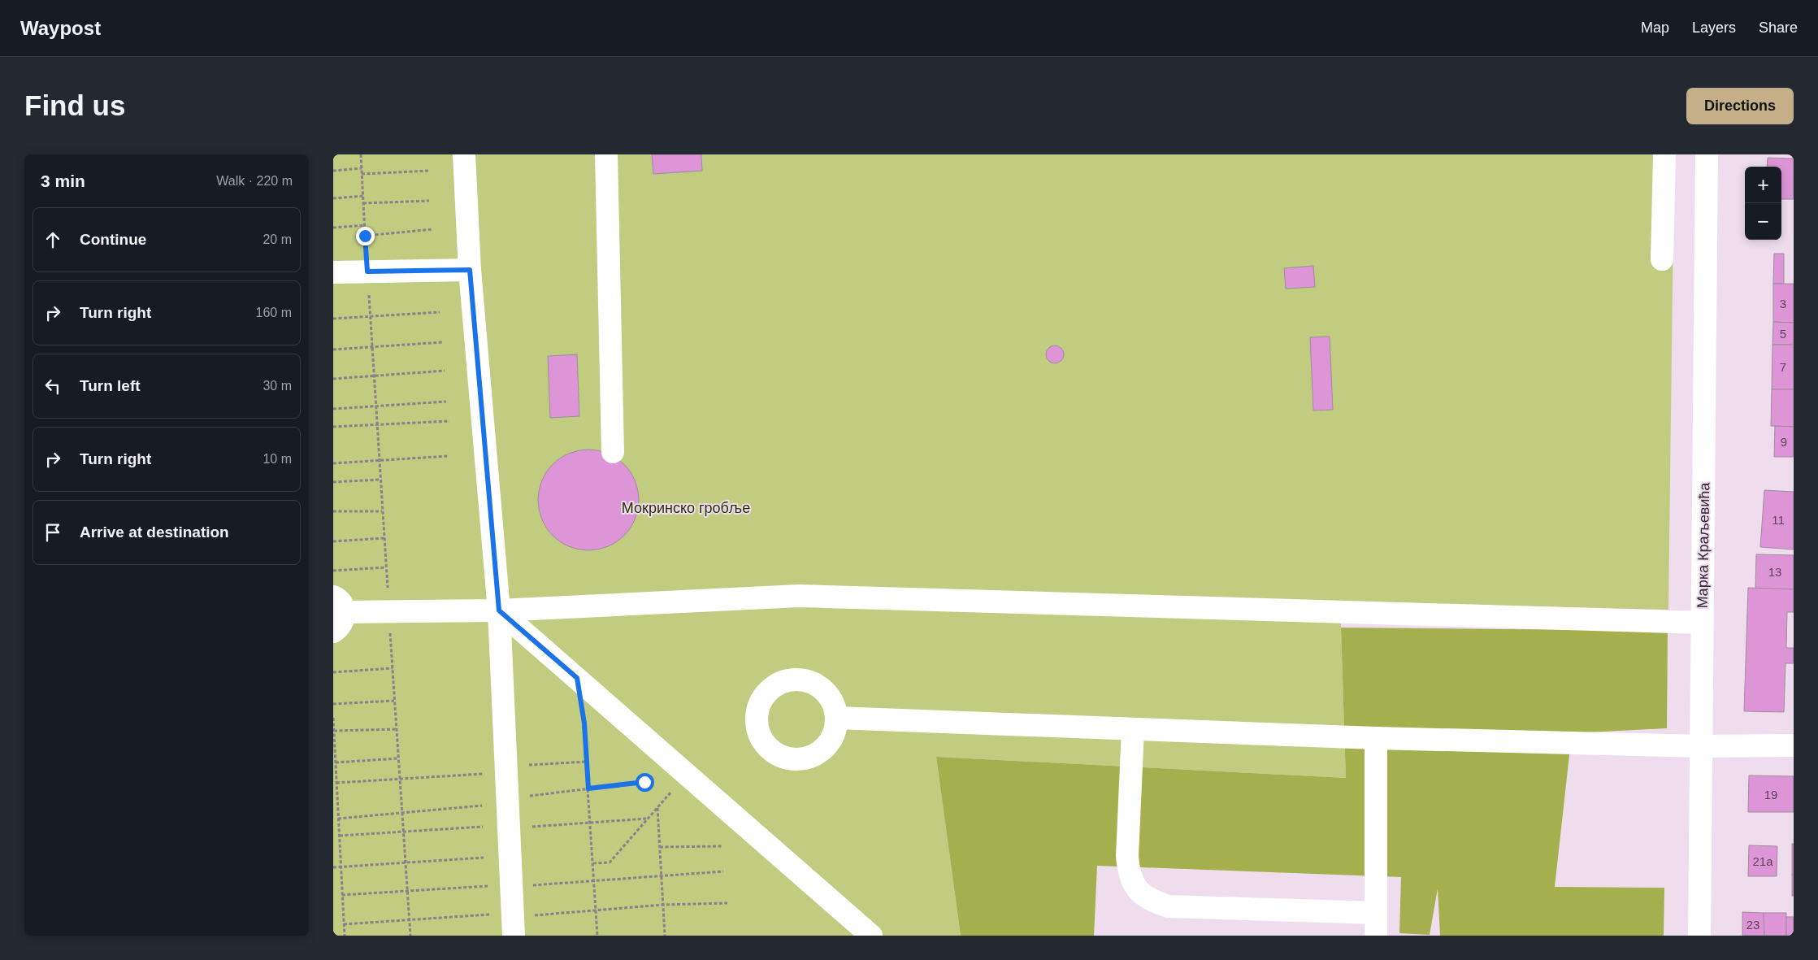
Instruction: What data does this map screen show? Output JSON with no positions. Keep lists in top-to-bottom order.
{
  "streets": {
    "main road": ["Марка Краљевића"]
  },
  "parks": ["Мокринско гробље"],
  "house_numbers": [
    "3",
    "5",
    "7",
    "9",
    "11",
    "13",
    "19",
    "21a",
    "23"
  ],
  "page": {
    "header": "Waypost",
    "nav": ["Map", "Layers", "Share"],
    "buttons": "Directions",
    "title": "Find us",
    "heading": ["3 min", "Walk · 220 m"],
    "map_buttons": ["+", "−"],
    "list": [
      ["Continue", "20 m"],
      ["Turn right", "160 m"],
      ["Turn left", "30 m"],
      ["Turn right", "10 m"],
      "Arrive at destination"
    ]
  }
}
